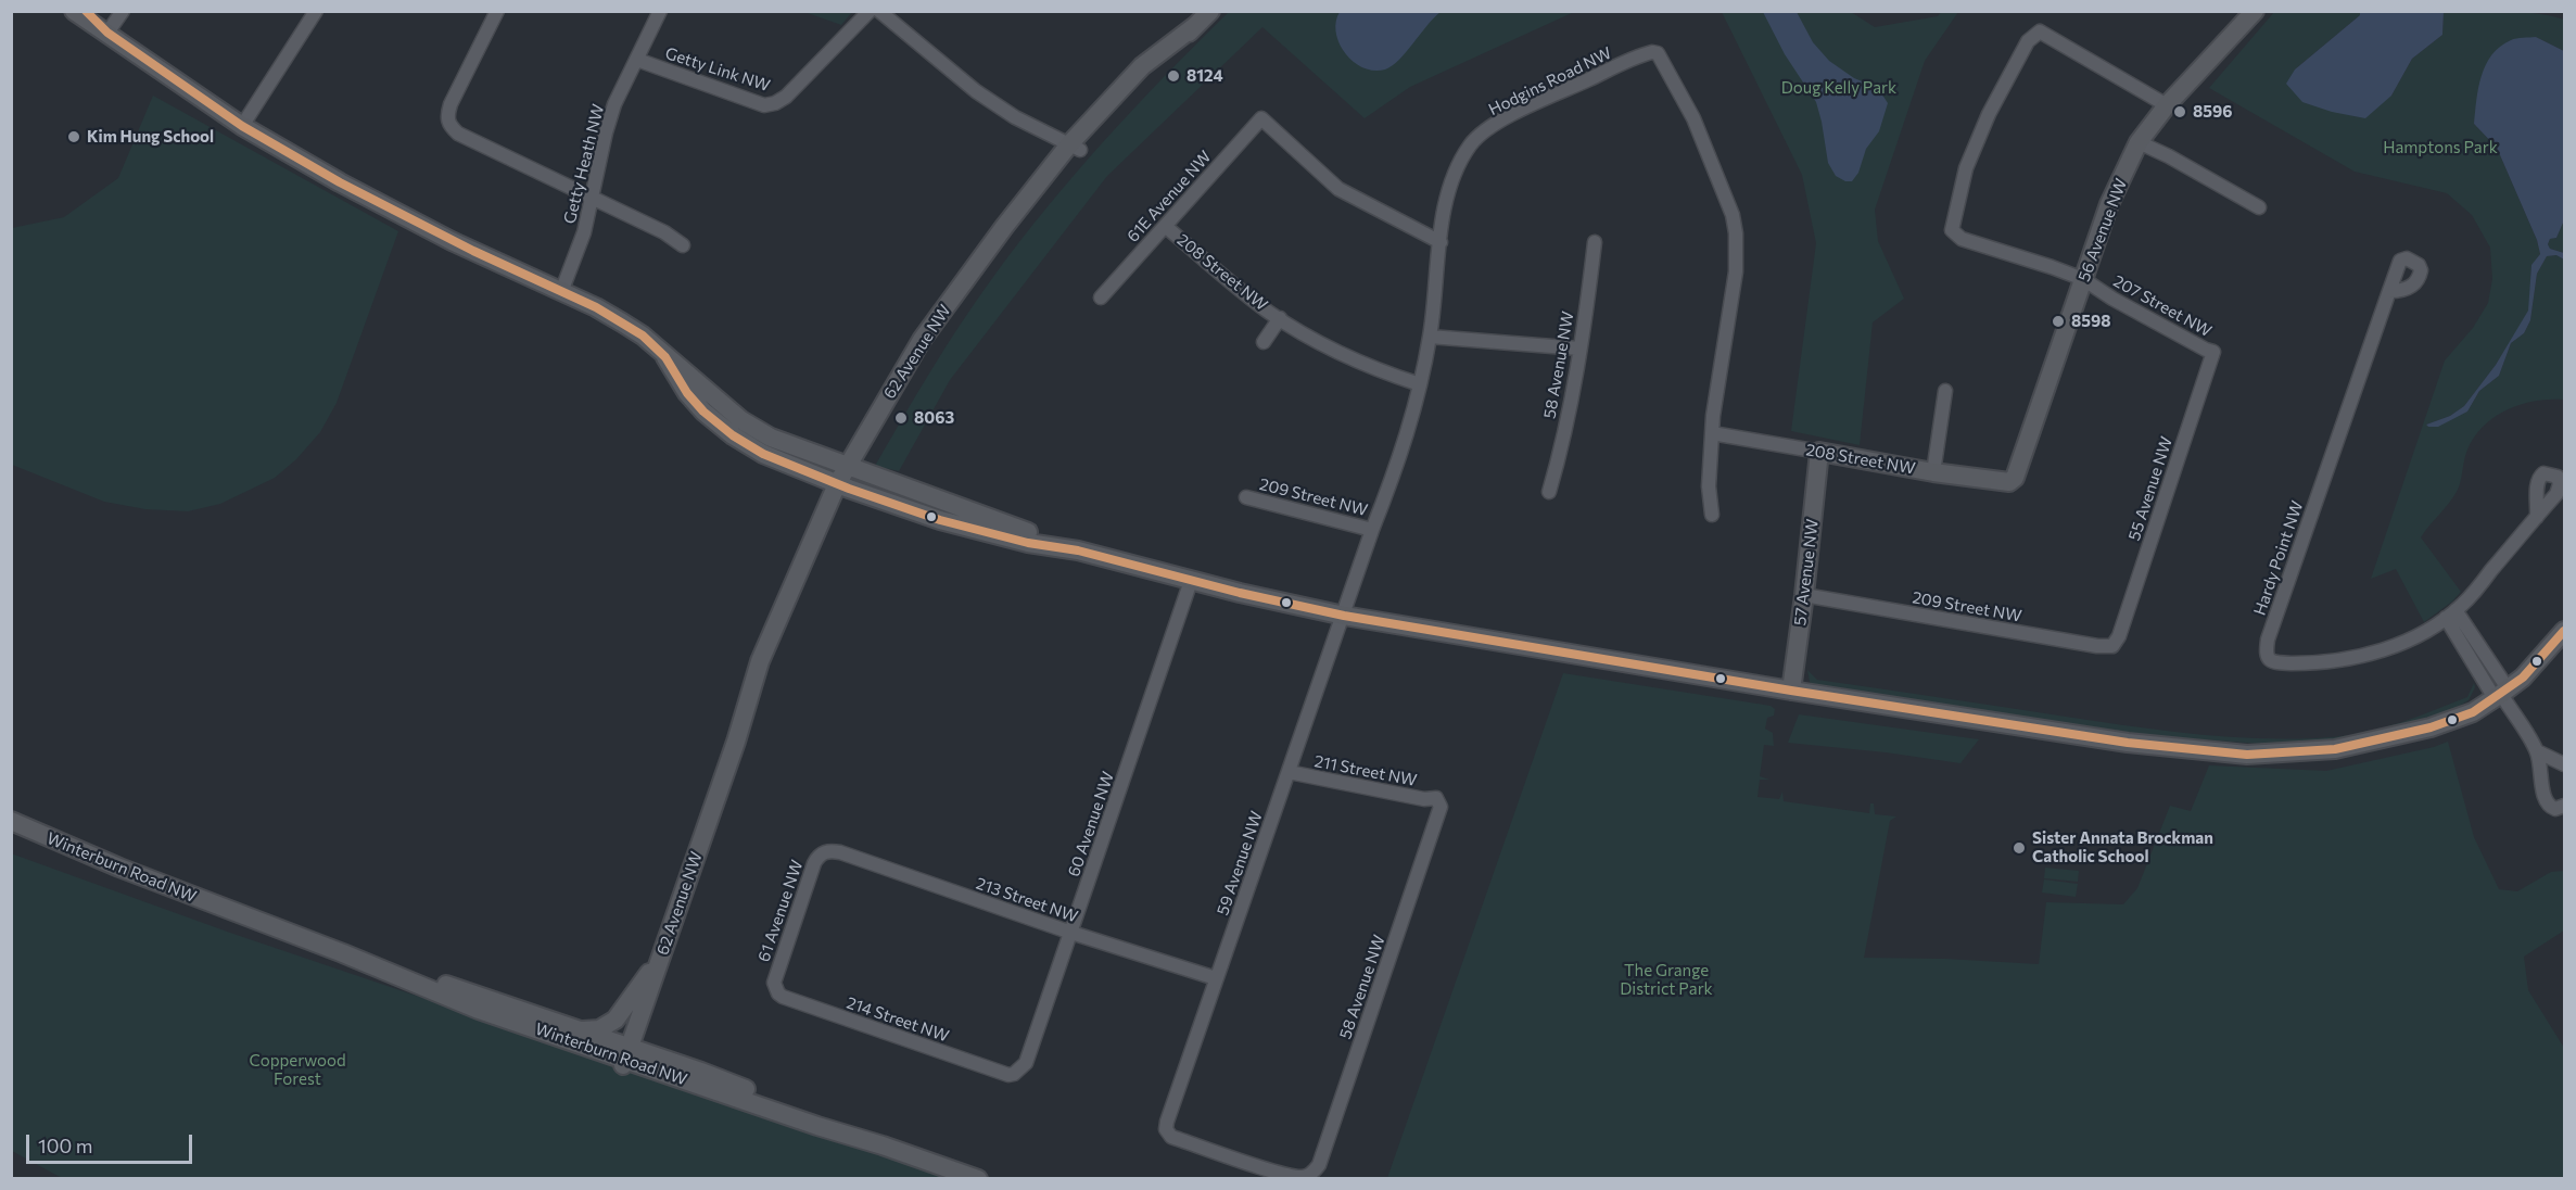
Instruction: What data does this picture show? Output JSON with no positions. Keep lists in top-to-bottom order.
{
  "streets": {
    "street": [
      "Getty Link NW",
      "Hodgins Road NW",
      "Getty Heath NW",
      "61E Avenue NW",
      "56 Avenue NW",
      "208 Street NW",
      "207 Street NW",
      "62 Avenue NW",
      "58 Avenue NW",
      "55 Avenue NW",
      "209 Street NW",
      "Hardy Point NW",
      "57 Avenue NW",
      "211 Street NW",
      "60 Avenue NW",
      "59 Avenue NW",
      "Winterburn Road NW",
      "213 Street NW",
      "61 Avenue NW",
      "214 Street NW"
    ]
  },
  "crossings": [
    ["Getty Link NW", "Getty Heath NW"],
    ["Hodgins Road NW", "61E Avenue NW"],
    ["Hodgins Road NW", "208 Street NW"],
    ["Hodgins Road NW", "209 Street NW"],
    ["Hodgins Road NW", "59 Avenue NW"],
    ["61E Avenue NW", "208 Street NW"],
    ["56 Avenue NW", "208 Street NW"],
    ["56 Avenue NW", "207 Street NW"],
    ["208 Street NW", "57 Avenue NW"],
    ["207 Street NW", "55 Avenue NW"],
    ["62 Avenue NW", "Winterburn Road NW"],
    ["58 Avenue NW", "211 Street NW"],
    ["58 Avenue NW", "59 Avenue NW"],
    ["55 Avenue NW", "209 Street NW"],
    ["209 Street NW", "57 Avenue NW"],
    ["211 Street NW", "59 Avenue NW"],
    ["60 Avenue NW", "213 Street NW"],
    ["60 Avenue NW", "214 Street NW"],
    ["59 Avenue NW", "213 Street NW"],
    ["213 Street NW", "61 Avenue NW"],
    ["61 Avenue NW", "214 Street NW"]
  ],
  "parks": [
    "Doug Kelly Park",
    "Hamptons Park",
    "The Grange District Park",
    "Copperwood Forest"
  ],
  "places": [
    "8124",
    "8596",
    "Kim Hung School",
    "8598",
    "8063",
    "Sister Annata Brockman Catholic School"
  ],
  "scale_bar": "100 m"
}
